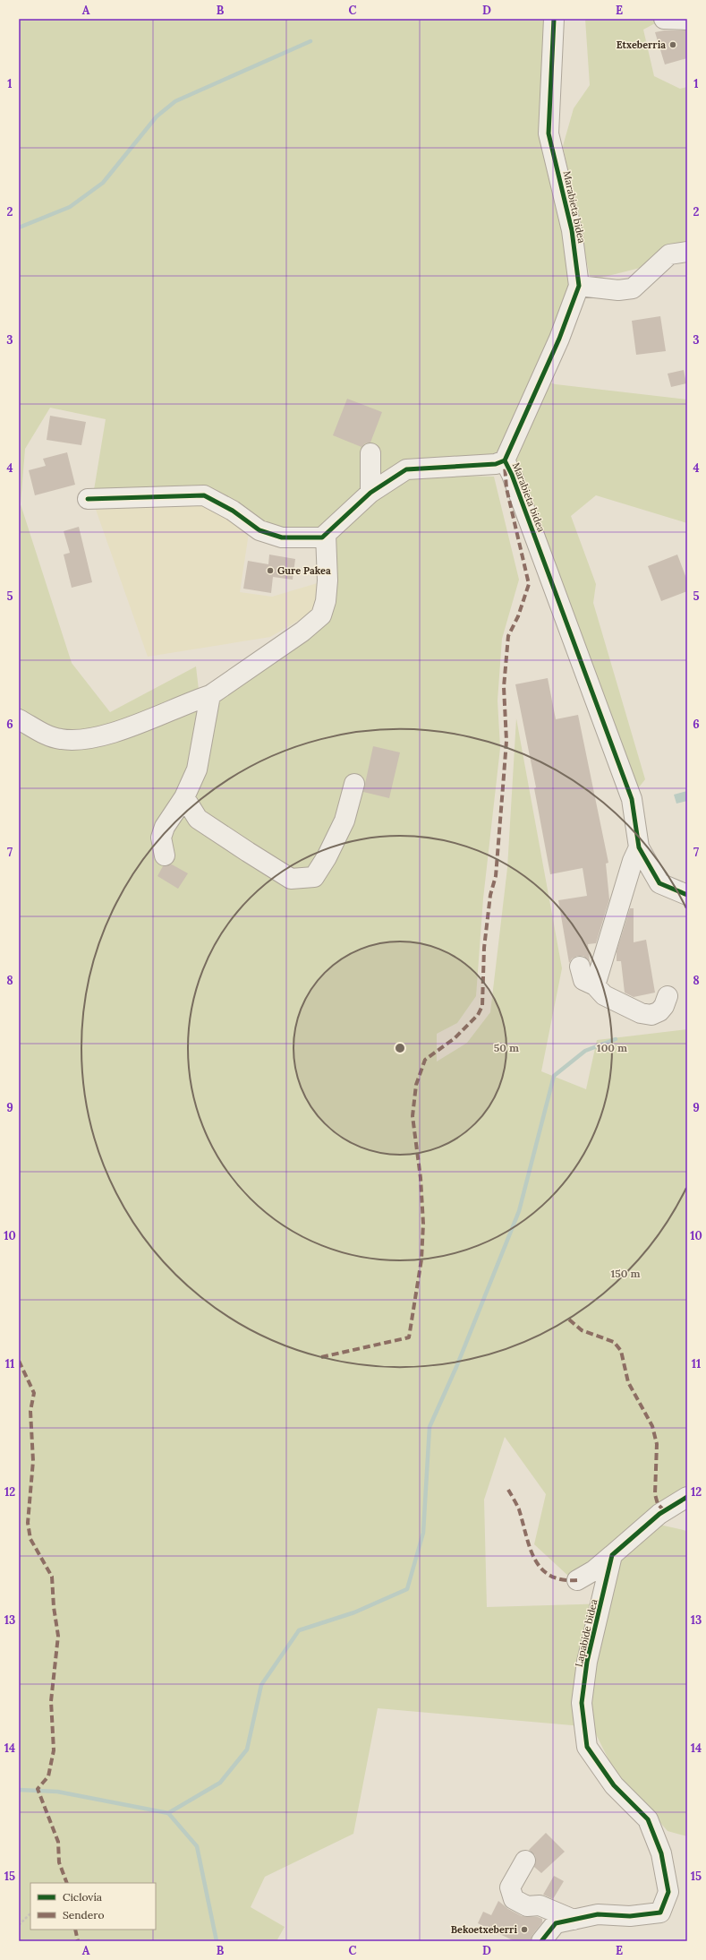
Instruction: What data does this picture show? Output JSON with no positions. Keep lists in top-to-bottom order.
{
  "streets": {
    "street": ["Marabieta bidea", "Lapabide bidea"]
  },
  "places": ["Etxeberria", "Gure Pakea", "Bekoetxeberri"],
  "legend": ["Ciclovía", "Sendero"],
  "grid": {
    "columns": [
      "A",
      "B",
      "C",
      "D",
      "E"
    ],
    "rows": [
      "1",
      "2",
      "3",
      "4",
      "5",
      "6",
      "7",
      "8",
      "9",
      "10",
      "11",
      "12",
      "13",
      "14",
      "15"
    ]
  },
  "rings": ["50 m", "100 m", "150 m"]
}
